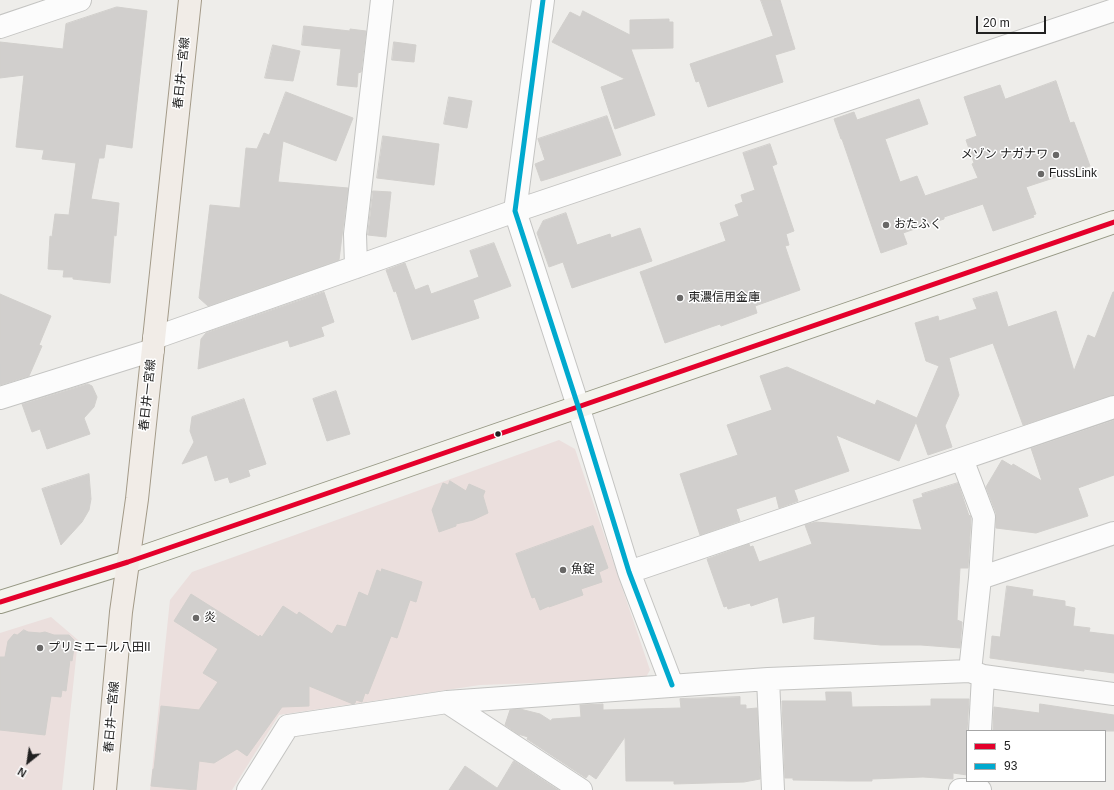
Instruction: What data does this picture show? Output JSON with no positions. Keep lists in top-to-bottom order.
{
  "streets": {
    "main road": ["春日井一宮線"]
  },
  "places": [
    "メゾン ナガナワ",
    "FussLink",
    "おたふく",
    "東濃信用金庫",
    "魚錠",
    "炎",
    "プリミエール八田II"
  ],
  "lines": ["transit line 93", "transit line 5"],
  "legend": ["5", "93"],
  "scale_bar": "20 m",
  "north": "bottom left"
}
